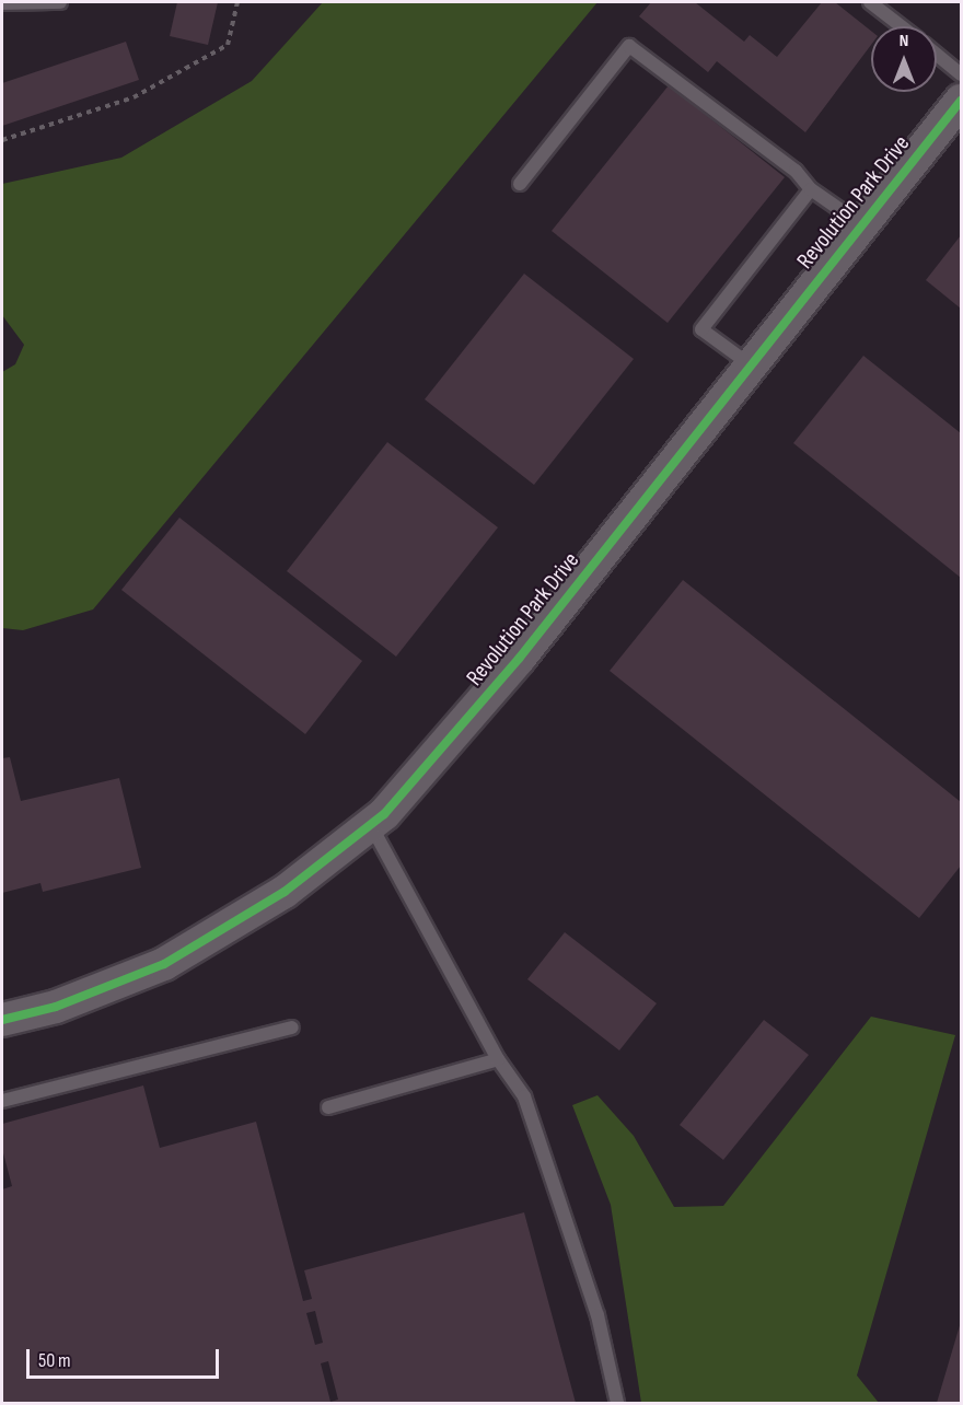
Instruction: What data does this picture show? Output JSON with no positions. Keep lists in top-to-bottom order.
{
  "streets": {
    "street": ["Revolution Park Drive"]
  },
  "scale_bar": "50 m",
  "north": "top"
}
